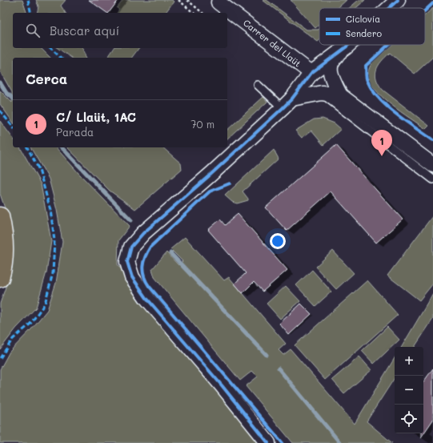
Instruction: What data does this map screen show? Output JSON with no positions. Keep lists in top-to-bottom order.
{
  "streets": {
    "street": ["Carrer del Llaüt"]
  },
  "legend": ["Ciclovía", "Sendero"],
  "page": {
    "search": "Buscar aquí",
    "heading": "Cerca",
    "list": [
      {
        "mark": "1",
        "name": "C/ Llaüt, 1AC",
        "note": "Parada",
        "value": "70 m"
      }
    ],
    "pins": "1",
    "map_buttons": ["+", "−"]
  }
}
